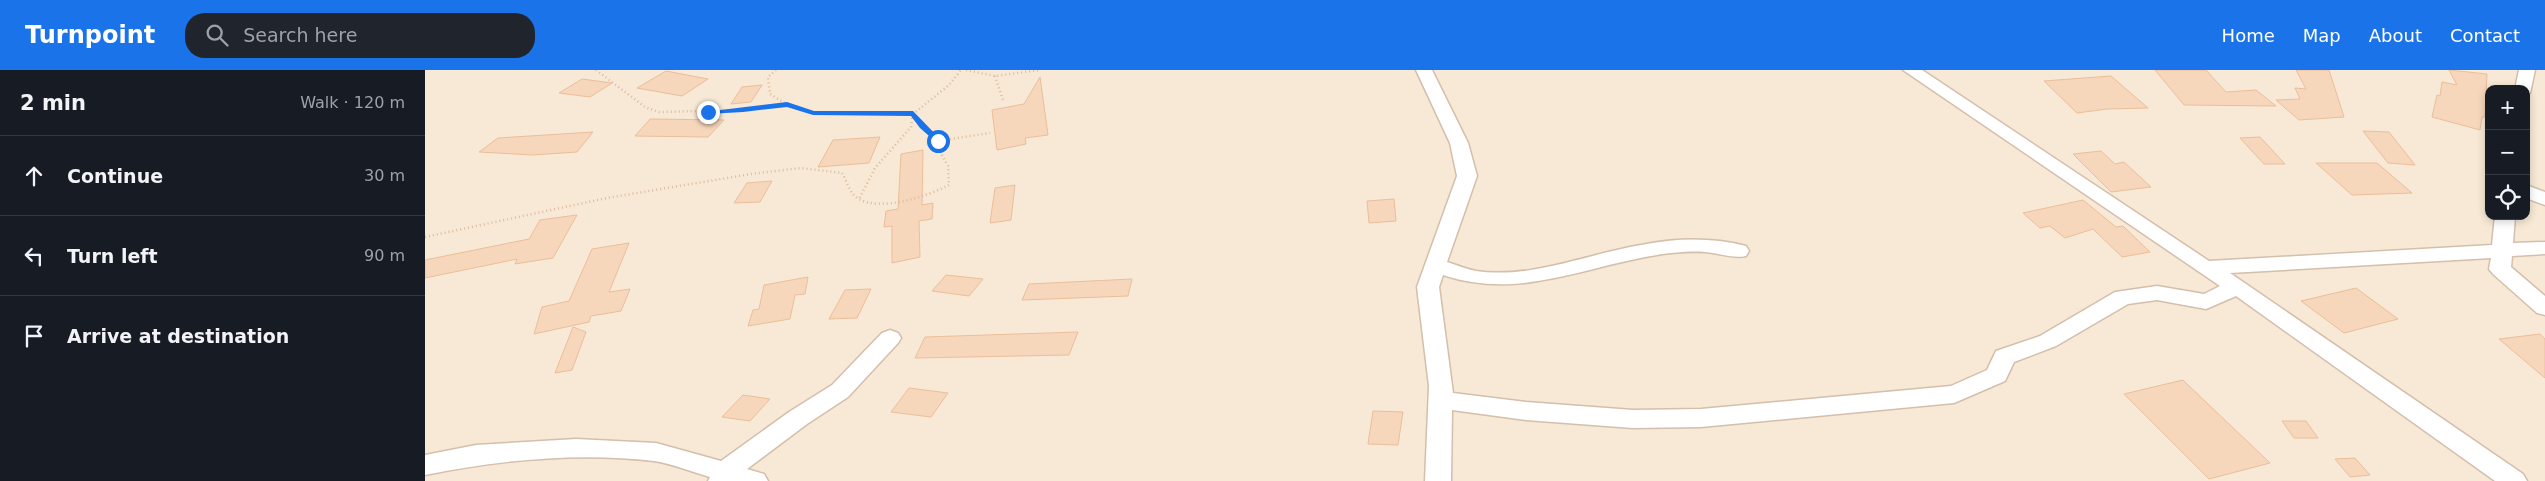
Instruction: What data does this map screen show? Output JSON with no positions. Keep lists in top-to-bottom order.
{
  "page": {
    "header": "Turnpoint",
    "search": "Search here",
    "nav": [
      "Home",
      "Map",
      "About",
      "Contact"
    ],
    "heading": ["2 min", "Walk · 120 m"],
    "map_buttons": ["+", "−"],
    "list": [
      ["Continue", "30 m"],
      ["Turn left", "90 m"],
      "Arrive at destination"
    ]
  }
}
